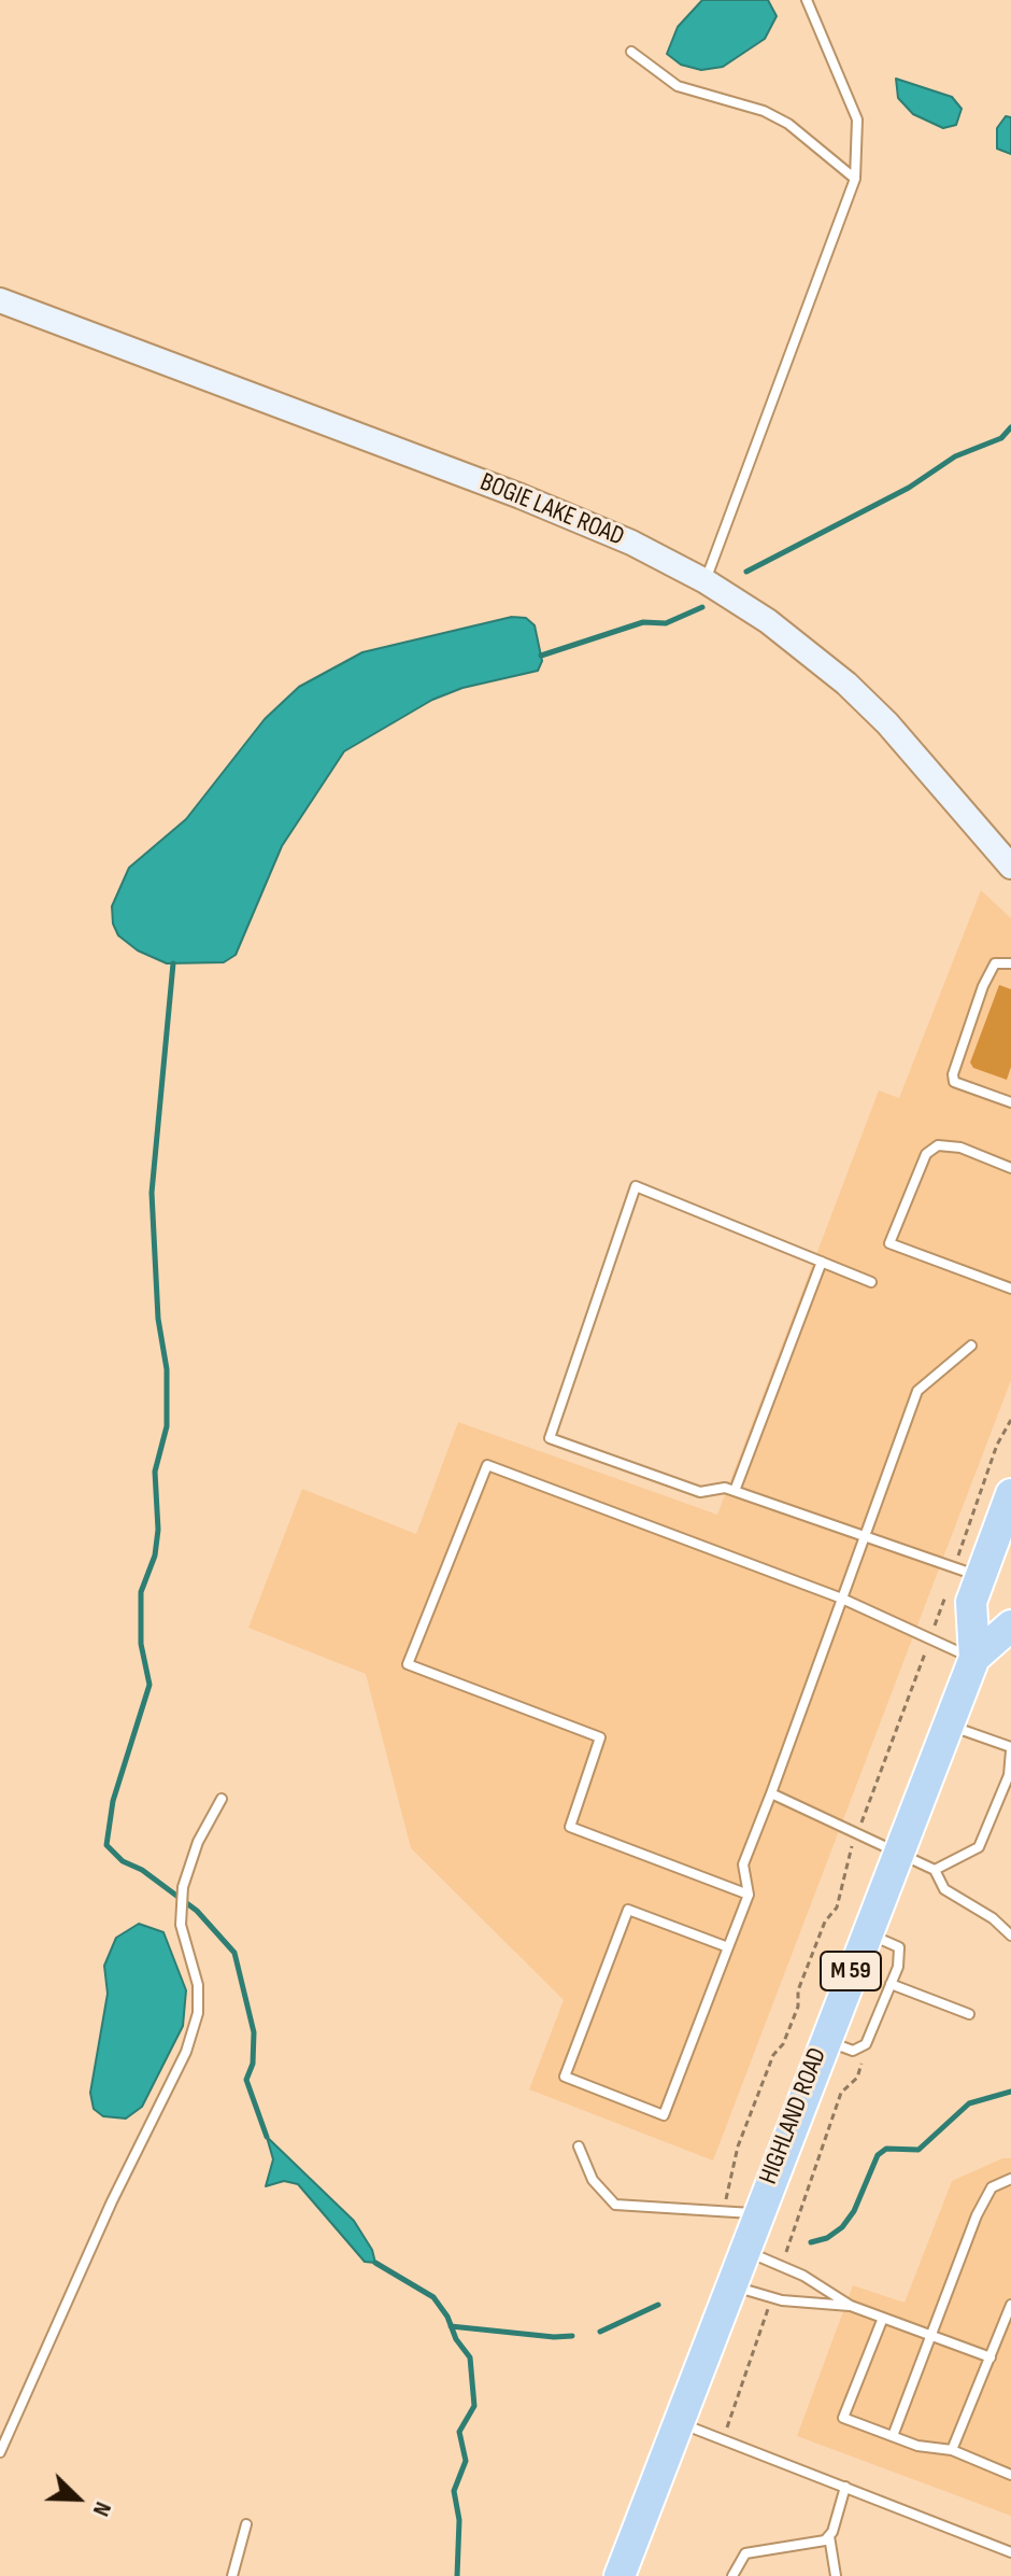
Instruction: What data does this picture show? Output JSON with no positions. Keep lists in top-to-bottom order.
{
  "streets": {
    "highway": ["M 59", "HIGHLAND ROAD"],
    "main road": ["BOGIE LAKE ROAD"]
  },
  "north": "bottom right"
}
